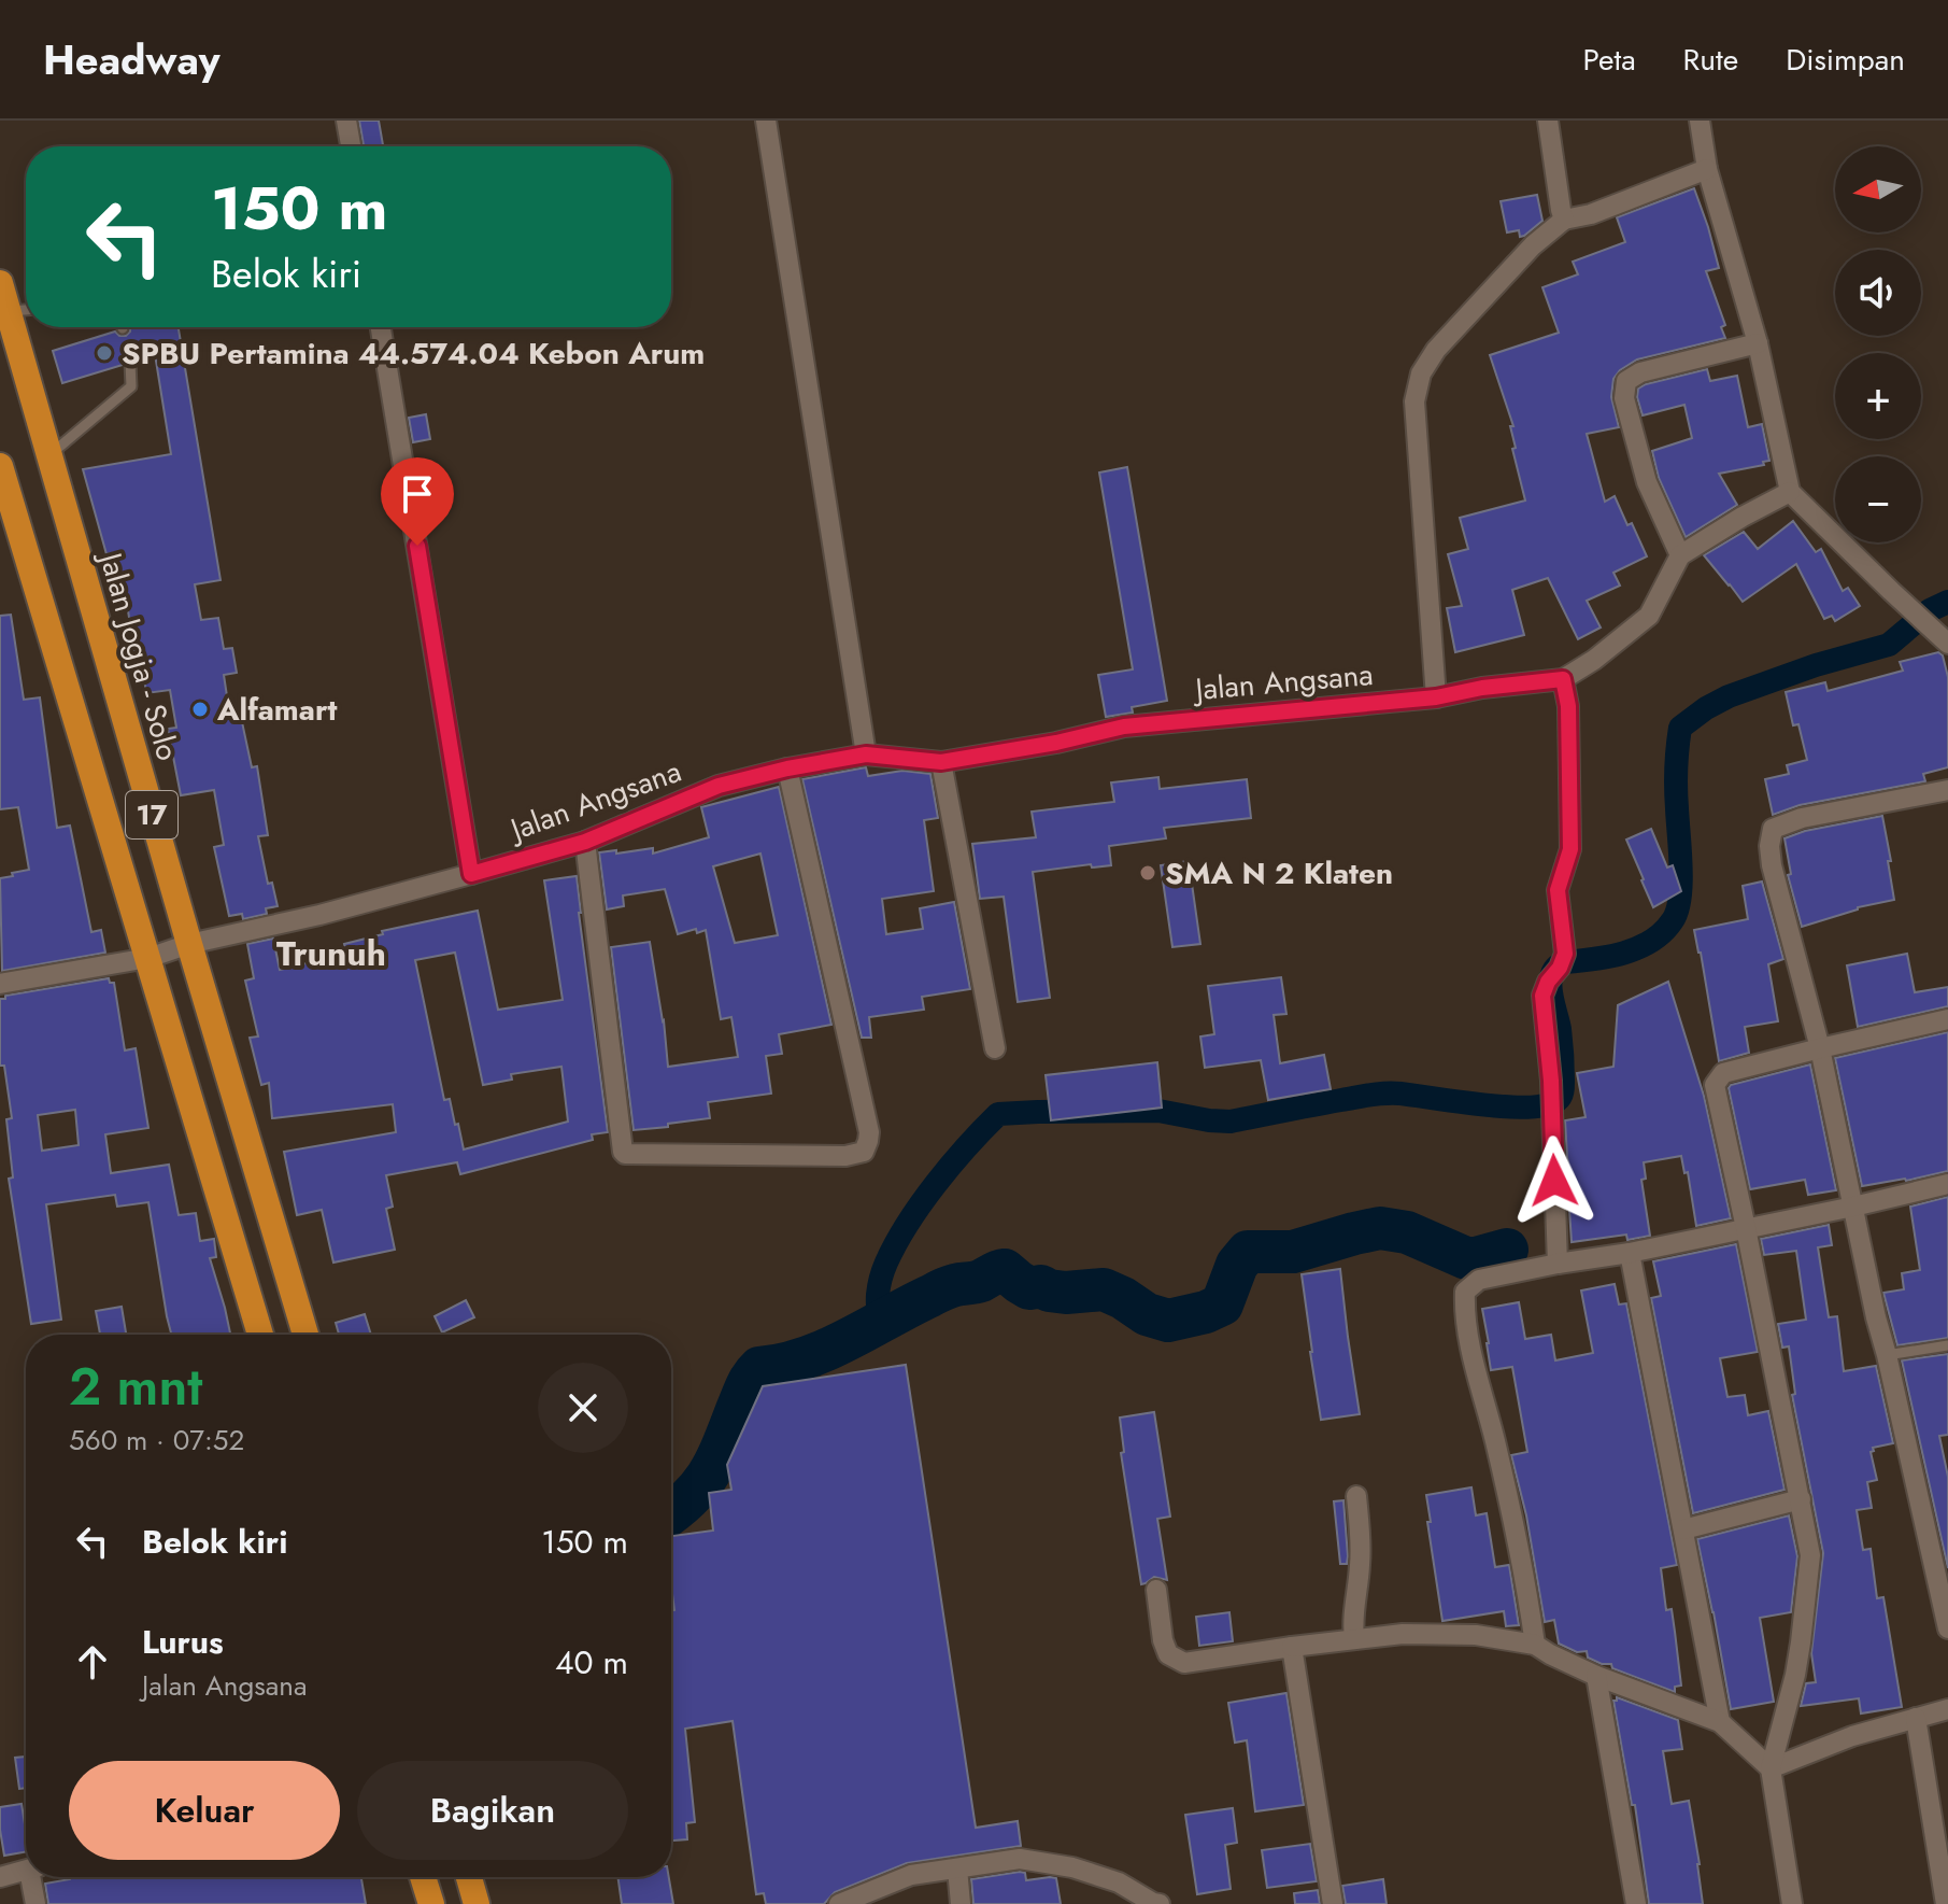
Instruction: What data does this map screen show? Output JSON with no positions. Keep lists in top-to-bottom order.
{
  "streets": {
    "highway": ["Jalan Jogja - Solo", "17"],
    "street": ["Jalan Angsana"]
  },
  "crossings": [
    ["Jalan Jogja - Solo", "Jalan Angsana"],
    ["Jalan Angsana", "17"]
  ],
  "districts": ["Trunuh"],
  "places": ["SPBU Pertamina 44.574.04 Kebon Arum", "Alfamart", "SMA N 2 Klaten"],
  "north": "left",
  "page": {
    "header": "Headway",
    "nav": ["Peta", "Rute", "Disimpan"],
    "map_buttons": ["+", "−"],
    "turn": ["150 m", "Belok kiri"],
    "heading": ["2 mnt", "560 m · 07:52"],
    "list": [
      {
        "name": "Belok kiri",
        "value": "150 m"
      },
      {
        "name": "Lurus",
        "note": "Jalan Angsana",
        "value": "40 m"
      }
    ],
    "buttons": ["Keluar", "Bagikan"]
  }
}
